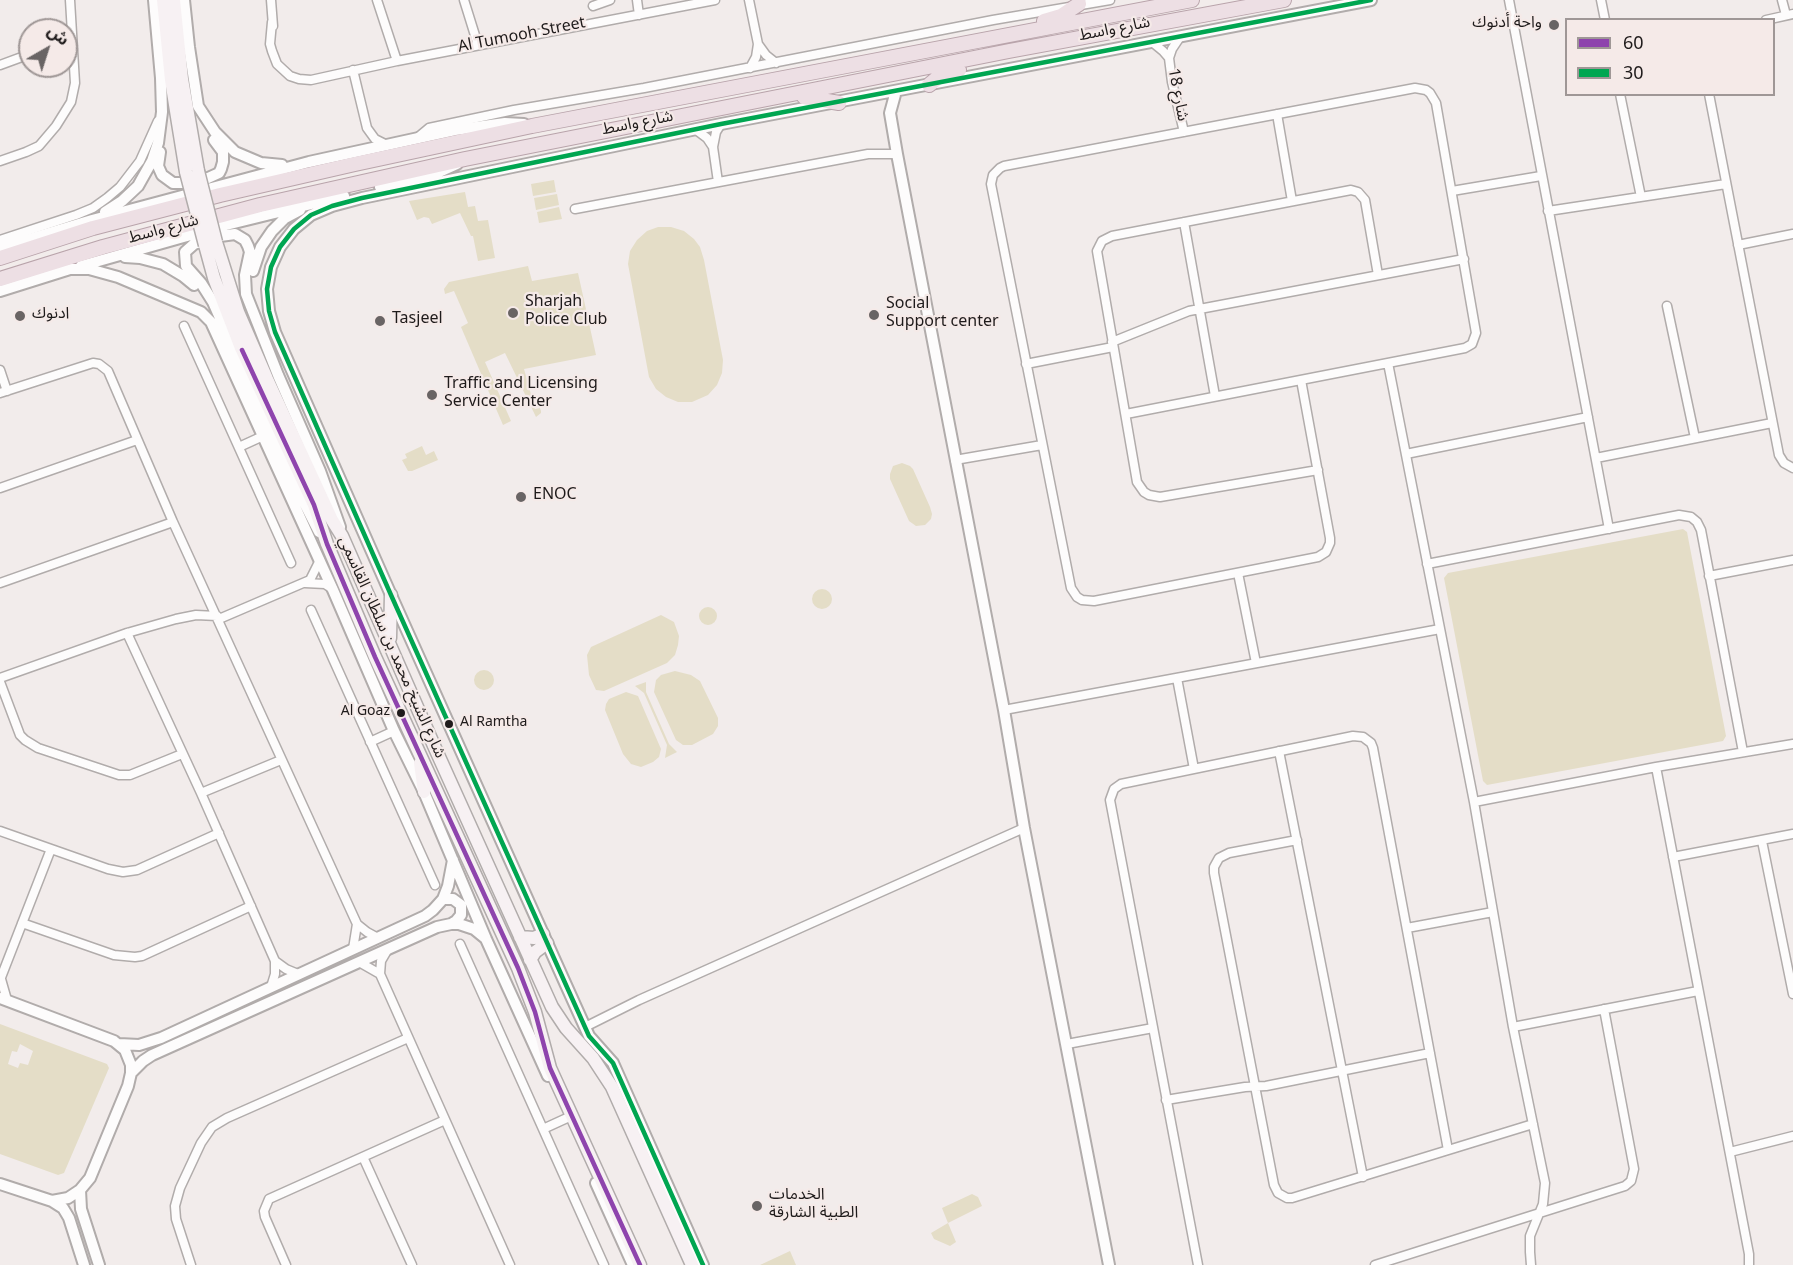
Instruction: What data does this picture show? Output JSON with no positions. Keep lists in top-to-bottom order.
{
  "streets": {
    "highway": ["شارع واسط"],
    "main road": ["شارع الشيخ محمد بن سلطان القاسمي"],
    "street": ["Al Tumooh Street", "شارع 18"]
  },
  "places": [
    "واحة أدنوك",
    "Sharjah Police Club",
    "Social Support center",
    "ادنوك",
    "Tasjeel",
    "Traffic and Licensing Service Center",
    "ENOC",
    "Al Goaz",
    "Al Ramtha",
    "الخدمات الطبية الشارقة"
  ],
  "lines": ["transit line 30", "transit line 60"],
  "legend": ["60", "30"],
  "north": "top right"
}
